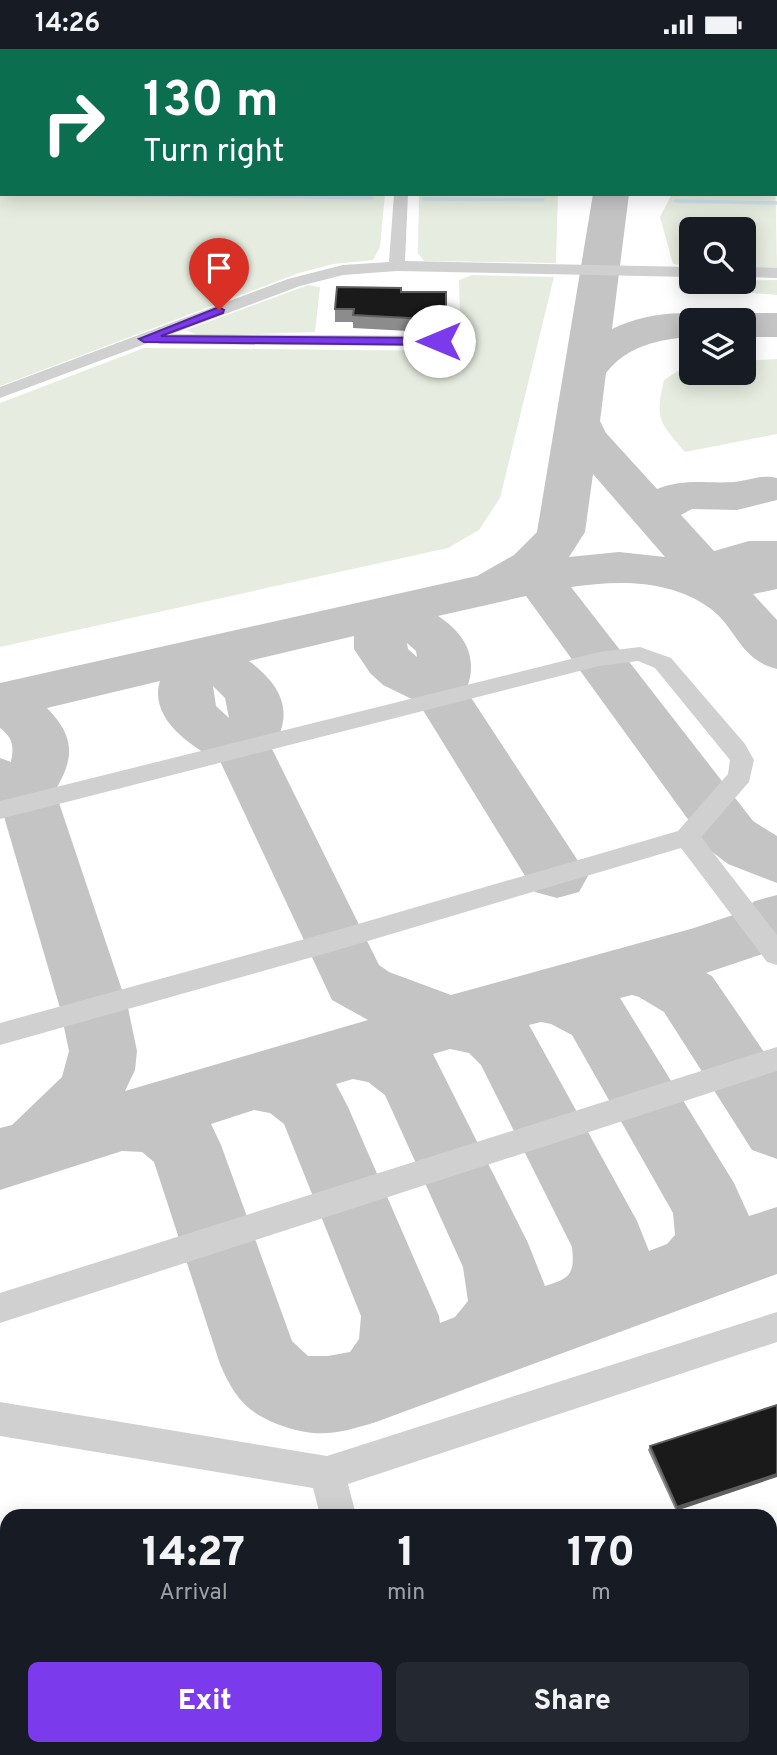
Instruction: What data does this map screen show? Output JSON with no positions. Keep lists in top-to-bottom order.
{
  "page": {
    "status": "14:26",
    "turn": ["130 m", "Turn right"],
    "eta": [
      "14:27",
      "Arrival",
      "1",
      "min",
      "170",
      "m"
    ],
    "buttons": ["Exit", "Share"]
  }
}
